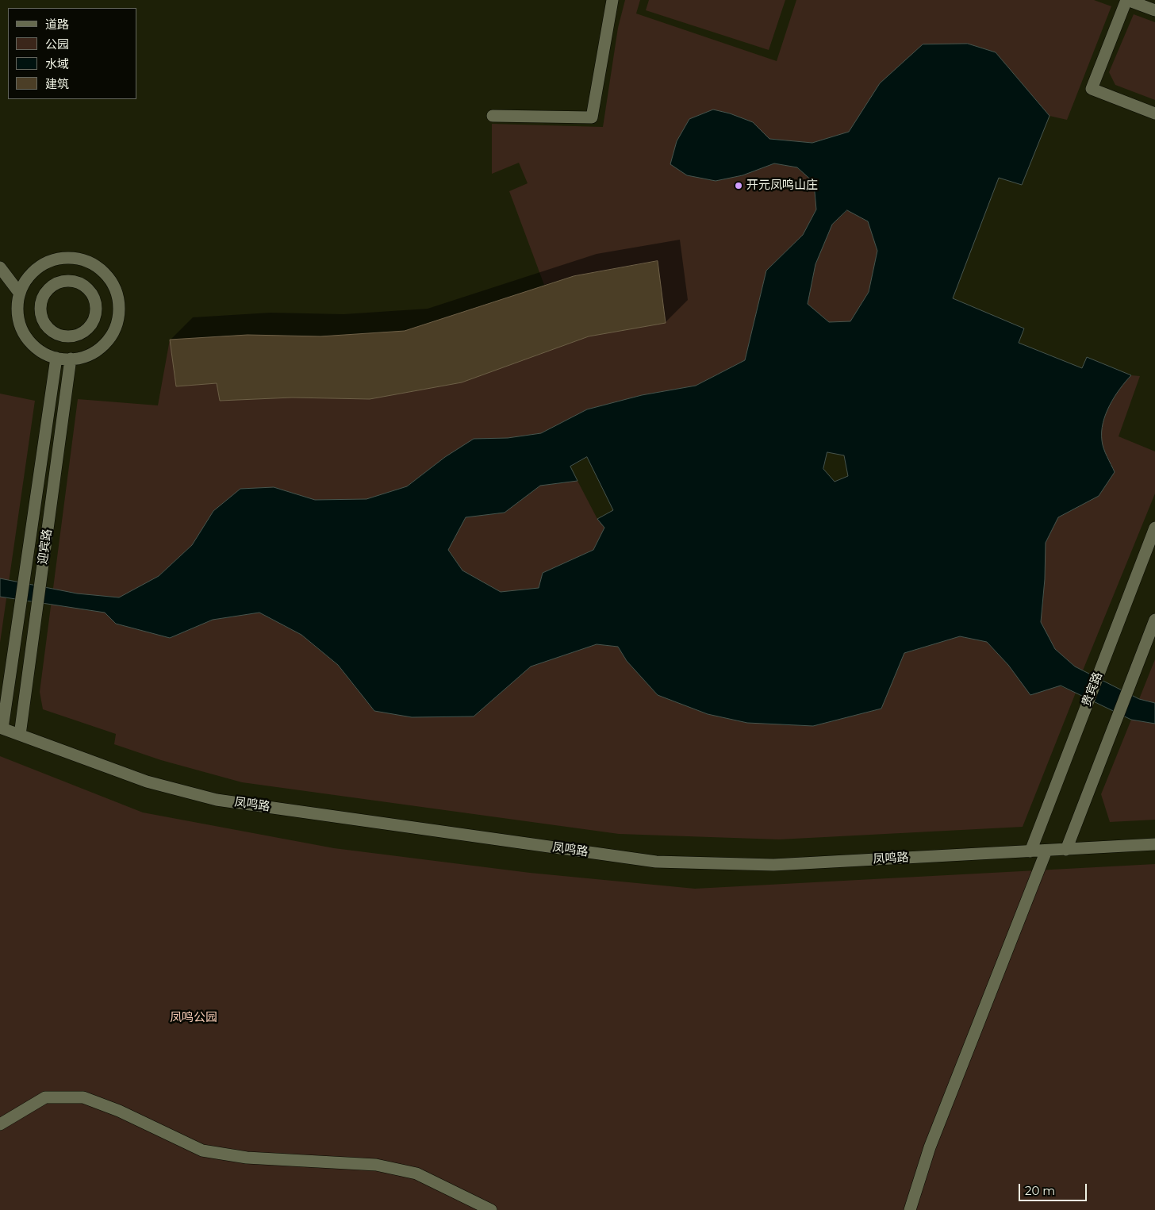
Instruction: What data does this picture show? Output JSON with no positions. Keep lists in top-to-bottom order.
{
  "streets": {
    "street": ["迎宾路", "贵宾路", "凤鸣路"]
  },
  "crossings": [
    ["迎宾路", "凤鸣路"],
    ["贵宾路", "凤鸣路"]
  ],
  "parks": ["凤鸣公园"],
  "places": ["开元凤鸣山庄"],
  "legend": [
    "道路",
    "公园",
    "水域",
    "建筑"
  ],
  "scale_bar": "20 m"
}
